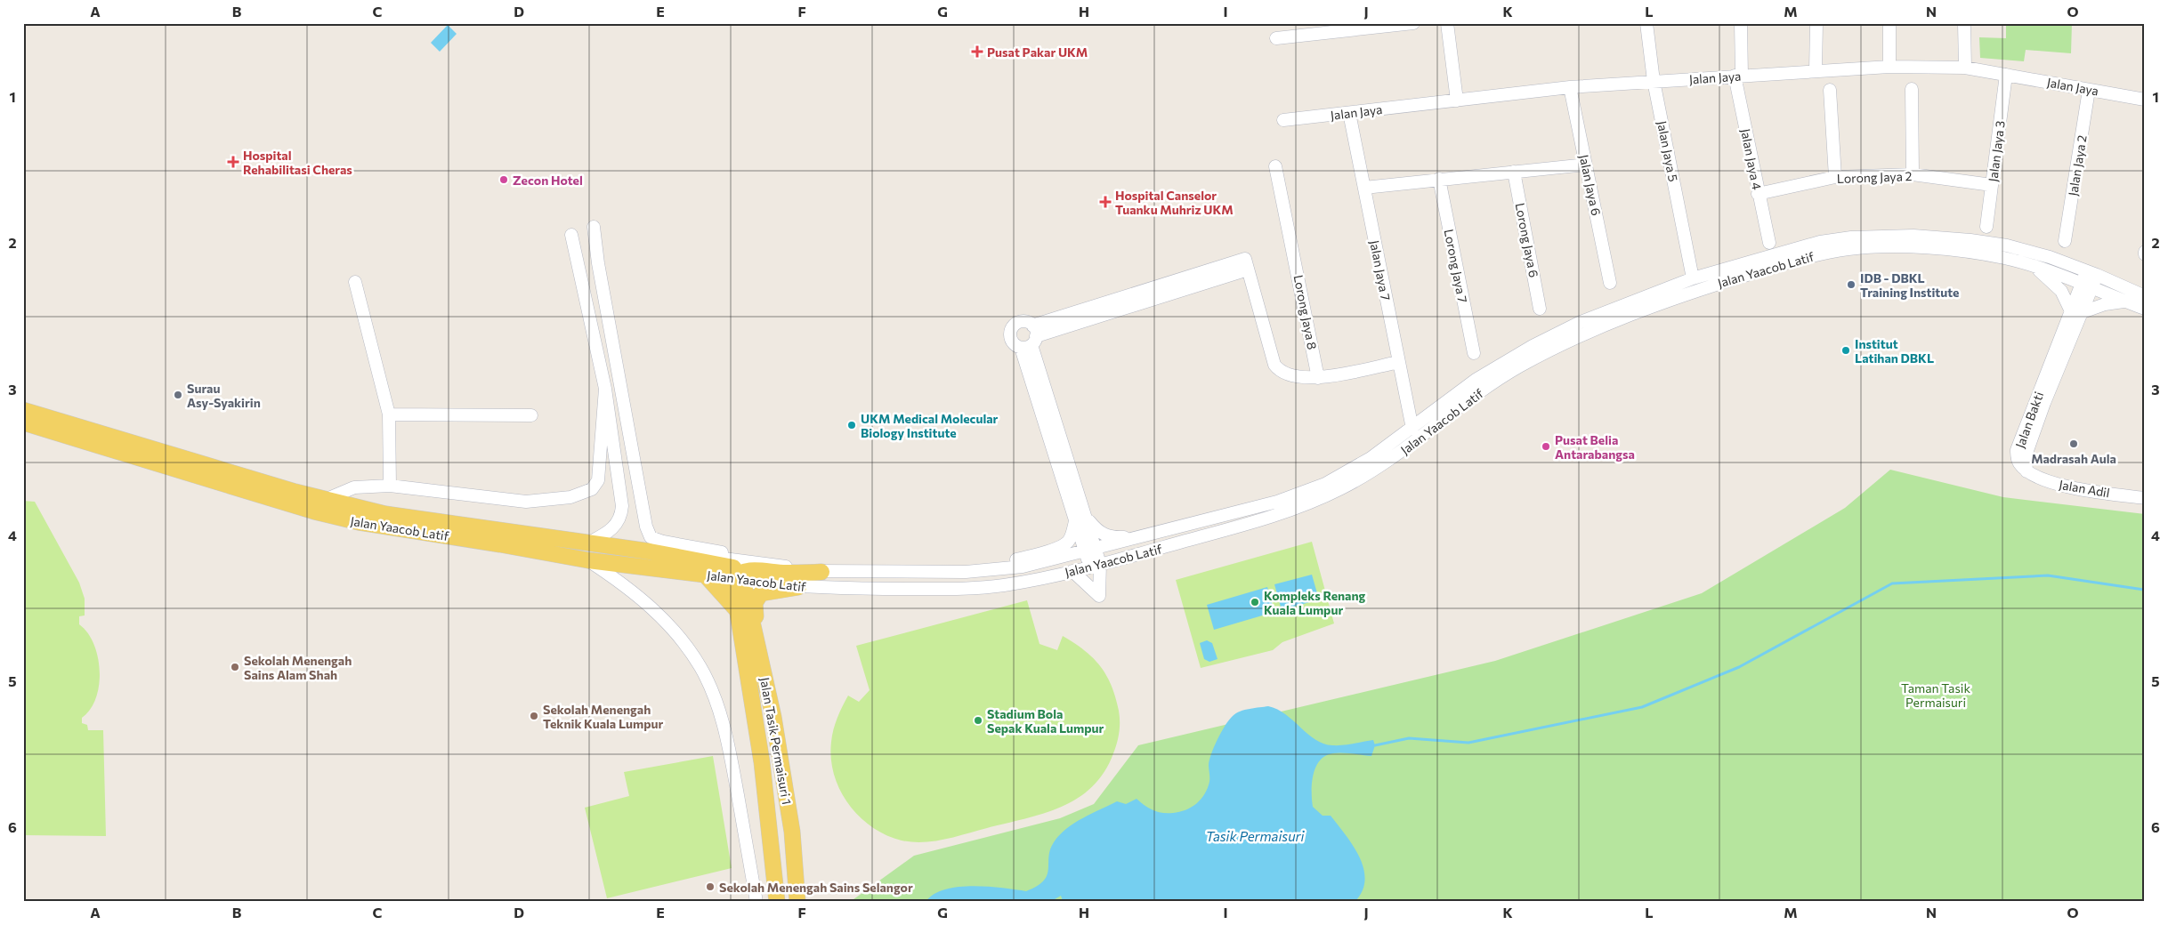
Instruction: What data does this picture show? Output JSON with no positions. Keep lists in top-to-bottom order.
{
  "streets": {
    "main road": ["Jalan Yaacob Latif", "Jalan Tasik Permaisuri 1"],
    "street": [
      "Jalan Jaya",
      "Jalan Jaya 5",
      "Jalan Jaya 3",
      "Jalan Jaya 4",
      "Jalan Jaya 2",
      "Lorong Jaya 2",
      "Jalan Jaya 6",
      "Lorong Jaya 6",
      "Lorong Jaya 7",
      "Jalan Jaya 7",
      "Lorong Jaya 8",
      "Jalan Bakti",
      "Jalan Adil"
    ]
  },
  "crossings": [
    ["Jalan Jaya", "Jalan Jaya 5"],
    ["Jalan Jaya", "Jalan Jaya 3"],
    ["Jalan Jaya", "Jalan Jaya 4"],
    ["Jalan Jaya", "Jalan Jaya 2"],
    ["Jalan Jaya", "Jalan Jaya 6"],
    ["Jalan Jaya", "Jalan Jaya 7"],
    ["Jalan Jaya 5", "Jalan Yaacob Latif"],
    ["Jalan Jaya 3", "Lorong Jaya 2"],
    ["Jalan Jaya 4", "Lorong Jaya 2"],
    ["Jalan Yaacob Latif", "Jalan Jaya 7"],
    ["Jalan Yaacob Latif", "Jalan Bakti"],
    ["Jalan Yaacob Latif", "Jalan Tasik Permaisuri 1"],
    ["Jalan Bakti", "Jalan Adil"]
  ],
  "water": ["Tasik Permaisuri"],
  "parks": ["Taman Tasik Permaisuri"],
  "places": {
    "health": ["Pusat Pakar UKM", "Hospital Rehabilitasi Cheras", "Hospital Canselor Tuanku Muhriz UKM"],
    "other": [
      "Zecon Hotel",
      "IDB - DBKL Training Institute",
      "Institut Latihan DBKL",
      "Surau Asy-Syakirin",
      "UKM Medical Molecular Biology Institute",
      "Madrasah Aula",
      "Pusat Belia Antarabangsa",
      "Kompleks Renang Kuala Lumpur",
      "Sekolah Menengah Sains Alam Shah",
      "Sekolah Menengah Teknik Kuala Lumpur",
      "Stadium Bola Sepak Kuala Lumpur",
      "Sekolah Menengah Sains Selangor"
    ]
  },
  "grid": {
    "columns": [
      "A",
      "B",
      "C",
      "D",
      "E",
      "F",
      "G",
      "H",
      "I",
      "J",
      "K",
      "L",
      "M",
      "N",
      "O"
    ],
    "rows": [
      "1",
      "2",
      "3",
      "4",
      "5",
      "6"
    ]
  }
}
